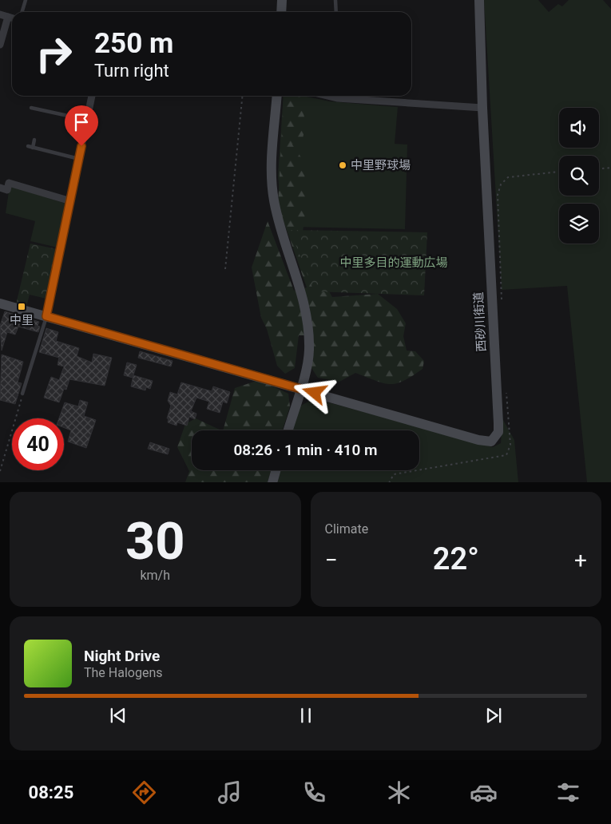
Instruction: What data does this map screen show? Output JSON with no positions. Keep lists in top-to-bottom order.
{
  "streets": {
    "street": ["西砂川街道"]
  },
  "parks": ["中里多目的運動広場"],
  "places": {
    "other": ["中里野球場"],
    "transit": ["中里"]
  },
  "page": {
    "turn": ["250 m", "Turn right"],
    "limit": "40",
    "trip": "08:26 · 1 min · 410 m",
    "tile": [
      ["30", "km/h"],
      "Climate"
    ],
    "heat": ["−", "22°", "+"],
    "song": ["Night Drive", "The Halogens"],
    "tabs": "08:25"
  }
}
